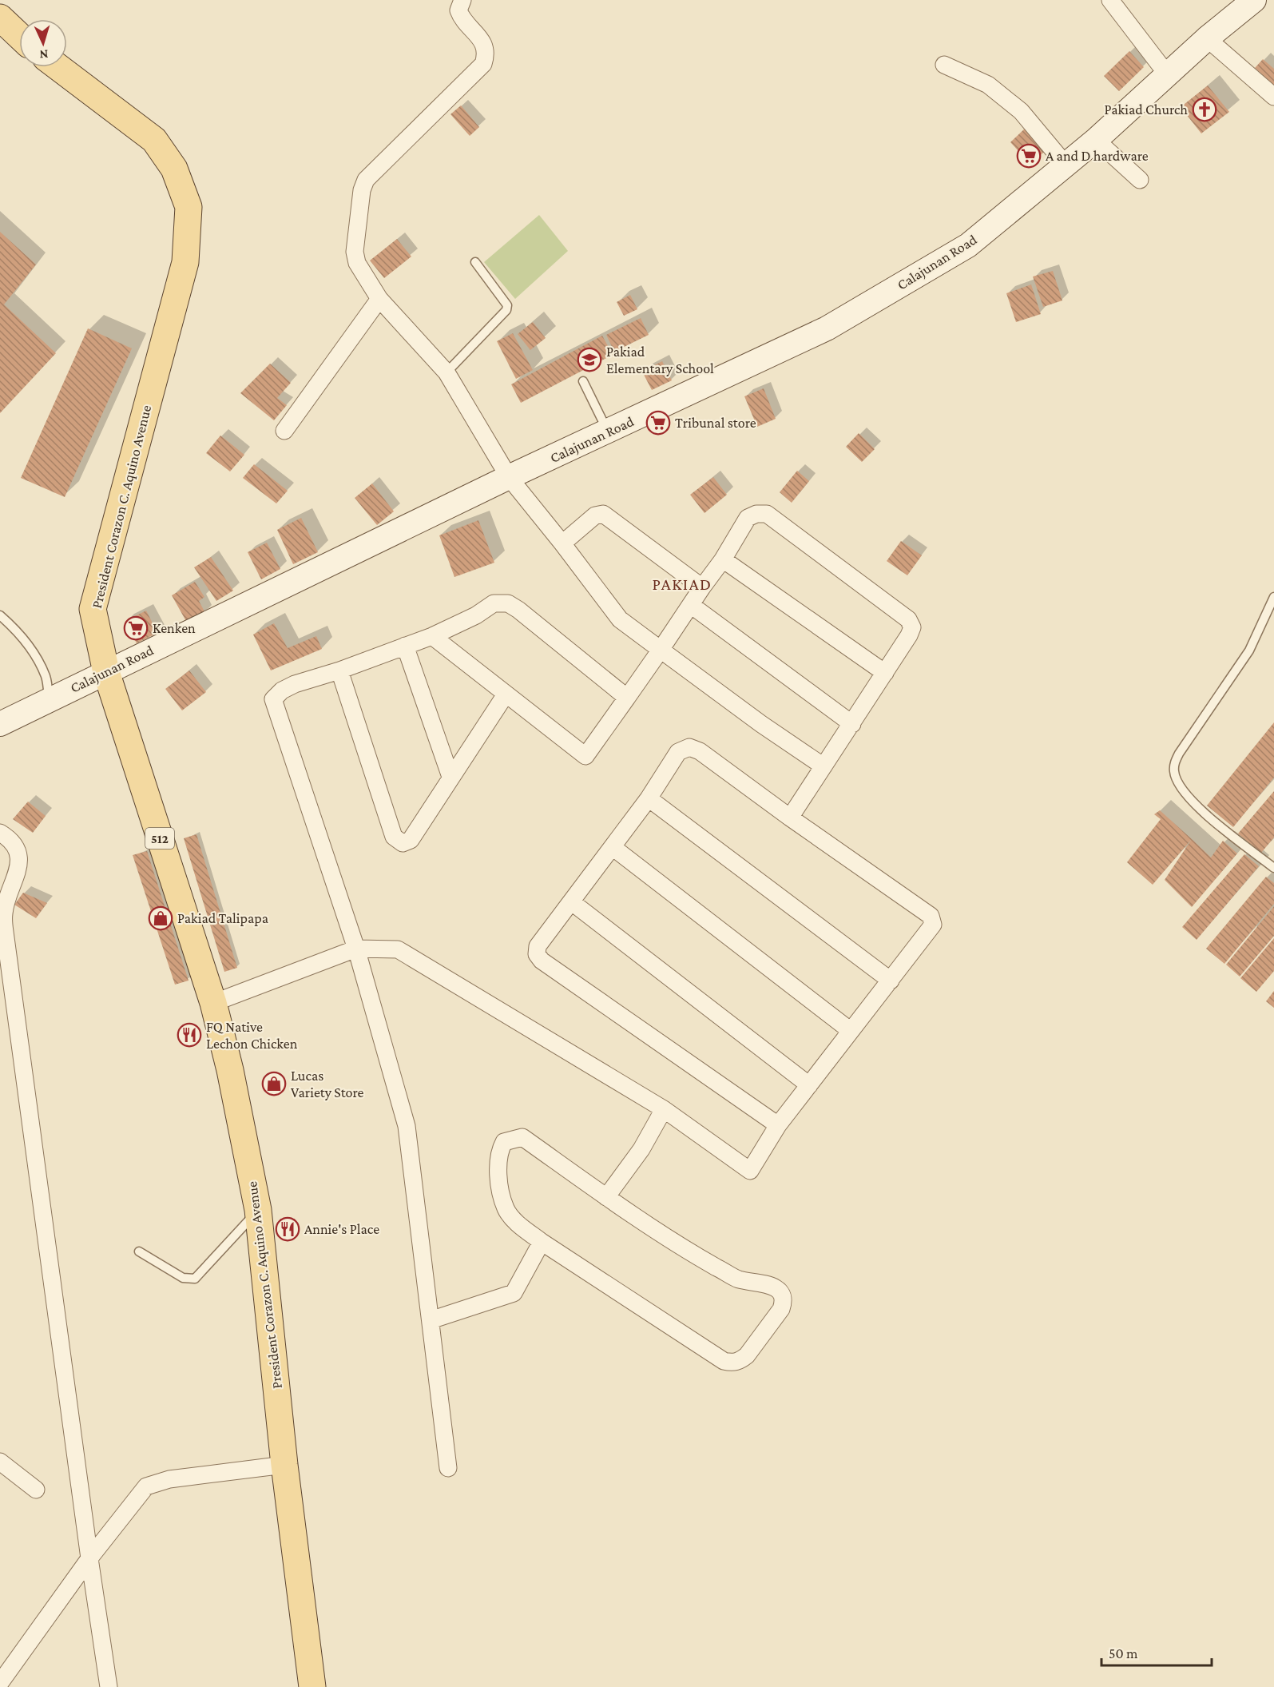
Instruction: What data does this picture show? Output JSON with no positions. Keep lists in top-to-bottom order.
{
  "streets": {
    "main road": ["Calajunan Road", "President Corazon C. Aquino Avenue", "512"]
  },
  "crossings": [
    ["Calajunan Road", "President Corazon C. Aquino Avenue"]
  ],
  "districts": ["PAKIAD"],
  "places": {
    "church": ["Pakiad Church"],
    "supermarket": ["A and D hardware", "Tribunal store", "Kenken"],
    "school or university": ["Pakiad Elementary School"],
    "shop": ["Pakiad Talipapa", "Lucas Variety Store"],
    "restaurant": ["FQ Native Lechon Chicken", "Annie's Place"]
  },
  "scale_bar": "50 m",
  "north": "bottom"
}
